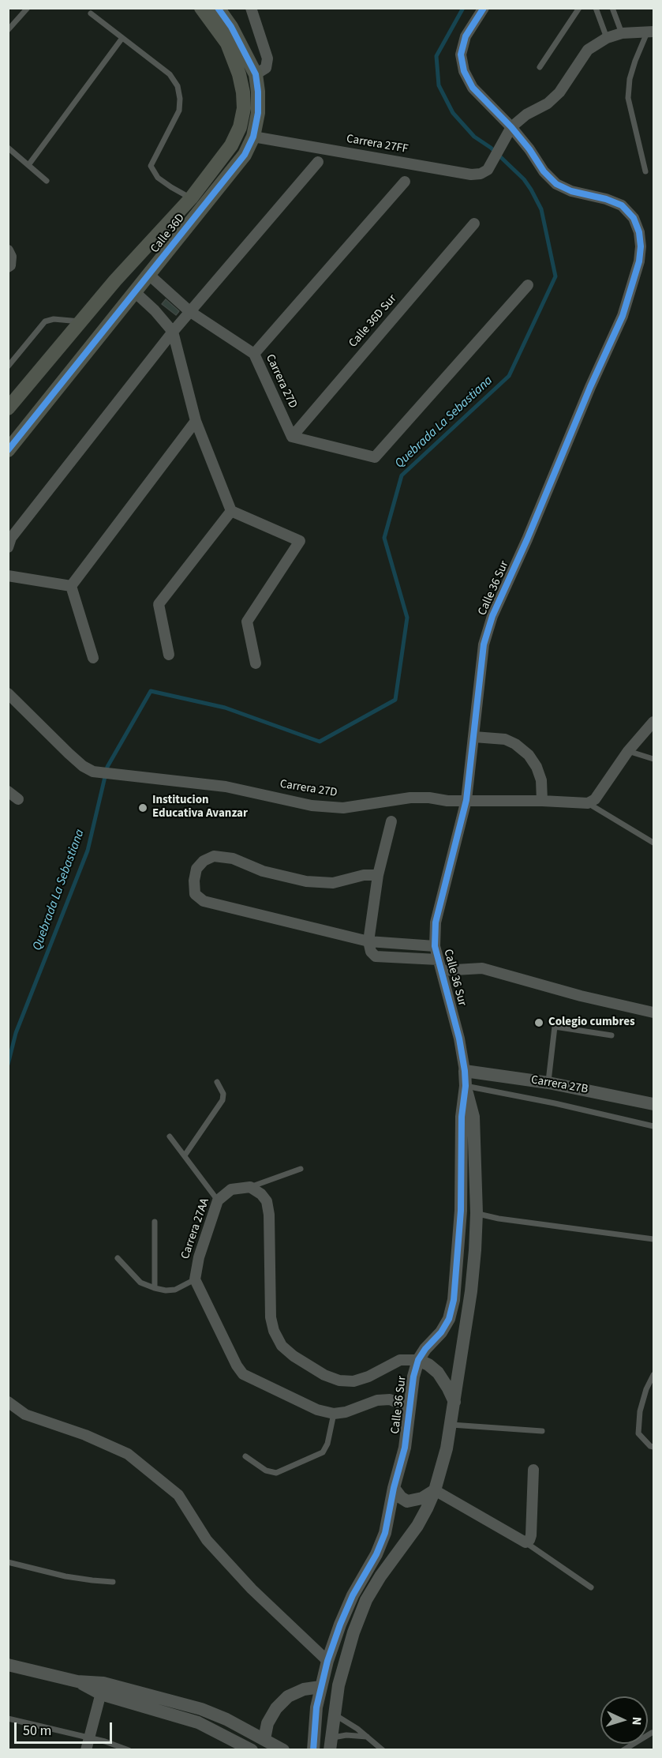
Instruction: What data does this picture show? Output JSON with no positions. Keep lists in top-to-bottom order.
{
  "streets": {
    "main road": ["Calle 36D"],
    "street": [
      "Carrera 27FF",
      "Calle 36D Sur",
      "Carrera 27D",
      "Calle 36 Sur",
      "Carrera 27B",
      "Carrera 27AA"
    ]
  },
  "crossings": [
    ["Carrera 27FF", "Calle 36D"],
    ["Carrera 27FF", "Calle 36 Sur"],
    ["Calle 36D", "Carrera 27D"],
    ["Calle 36D Sur", "Carrera 27D"],
    ["Carrera 27D", "Calle 36 Sur"],
    ["Calle 36 Sur", "Carrera 27B"]
  ],
  "water": ["Quebrada La Sebastiana"],
  "places": ["Institucion Educativa Avanzar", "Colegio cumbres"],
  "scale_bar": "50 m",
  "north": "right"
}
